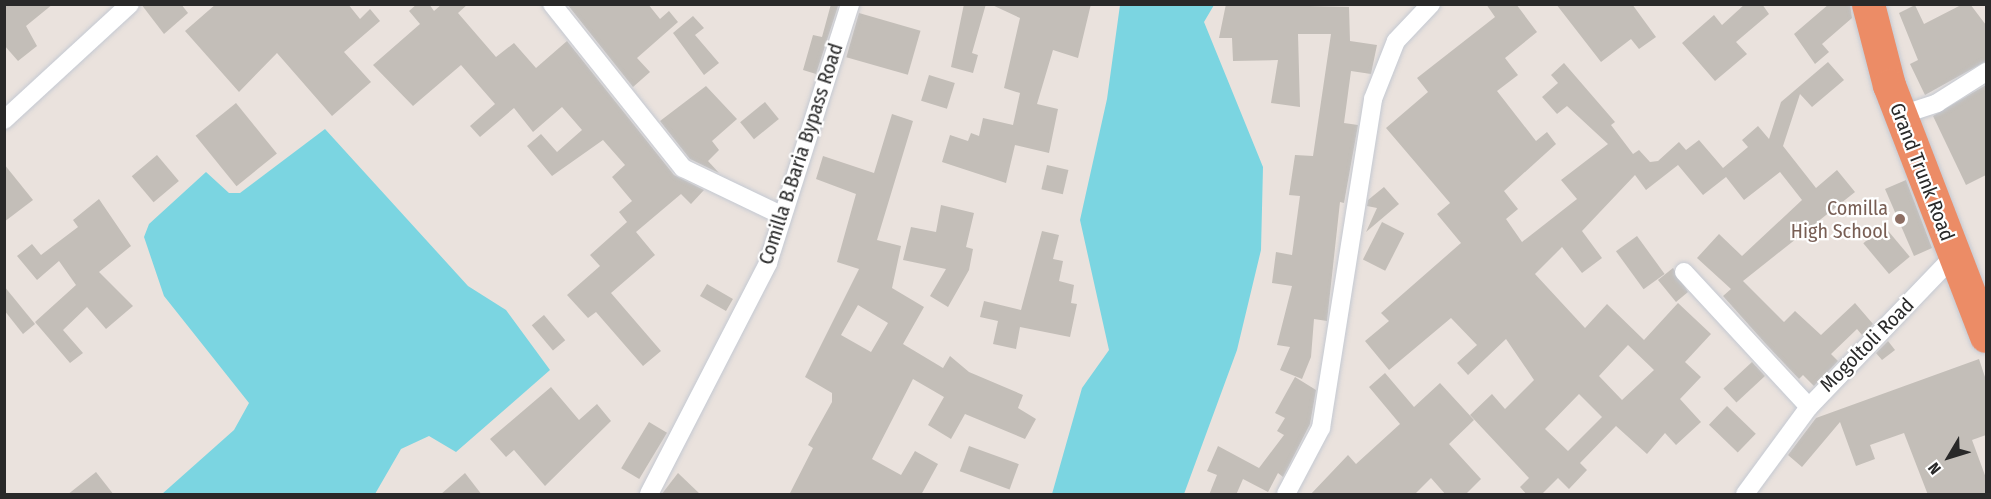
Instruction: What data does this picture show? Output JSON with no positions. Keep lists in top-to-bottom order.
{
  "streets": {
    "highway": ["Grand Trunk Road"],
    "street": ["Comilla B.Baria Bypass Road", "Mogoltoli Road"]
  },
  "crossings": [
    ["Grand Trunk Road", "Mogoltoli Road"]
  ],
  "places": ["Comilla High School"],
  "north": "bottom left"
}
